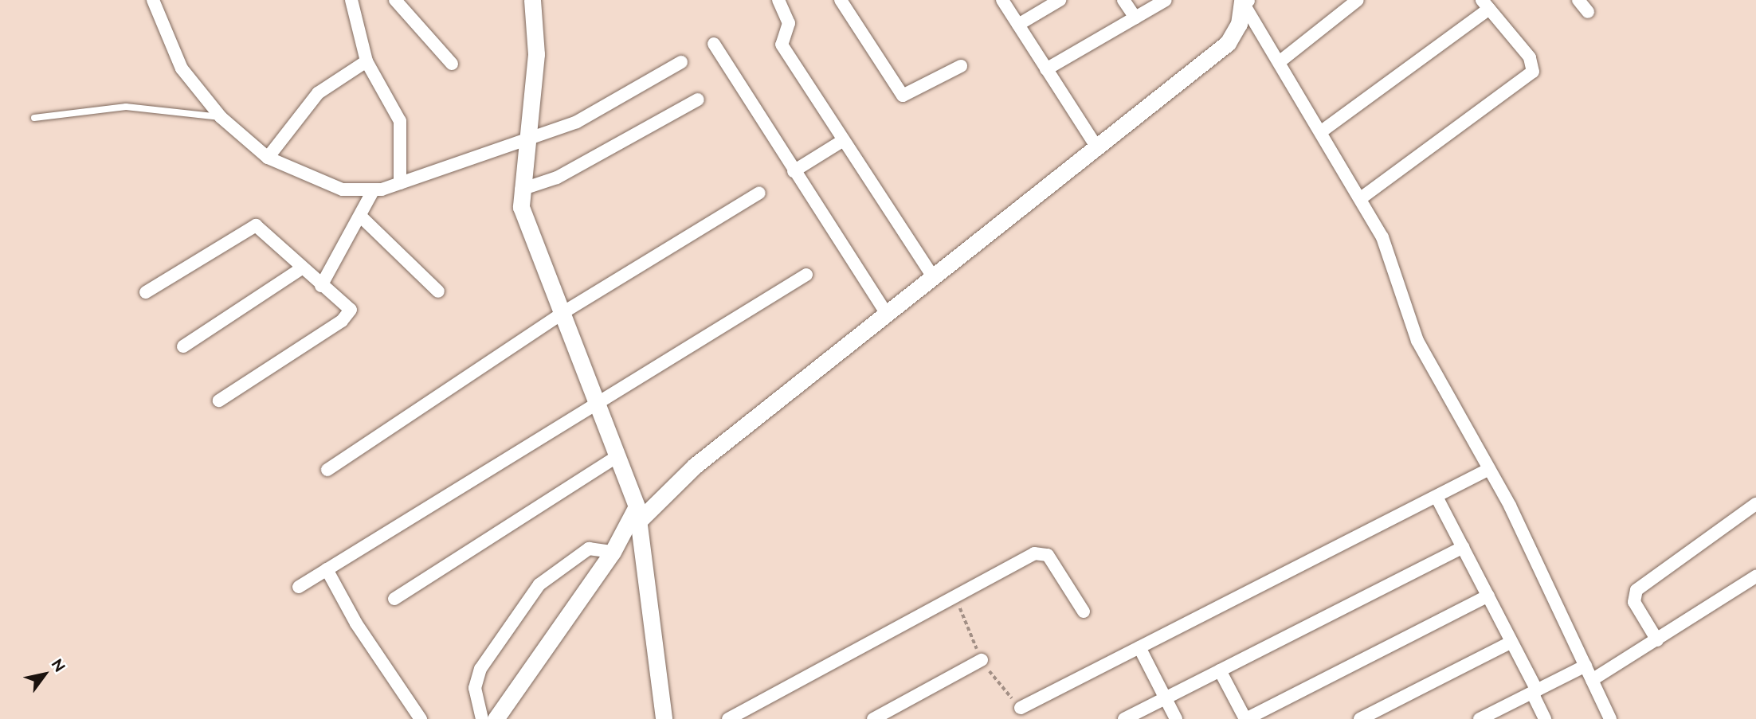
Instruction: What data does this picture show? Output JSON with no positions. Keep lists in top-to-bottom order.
{
  "north": "top right"
}
